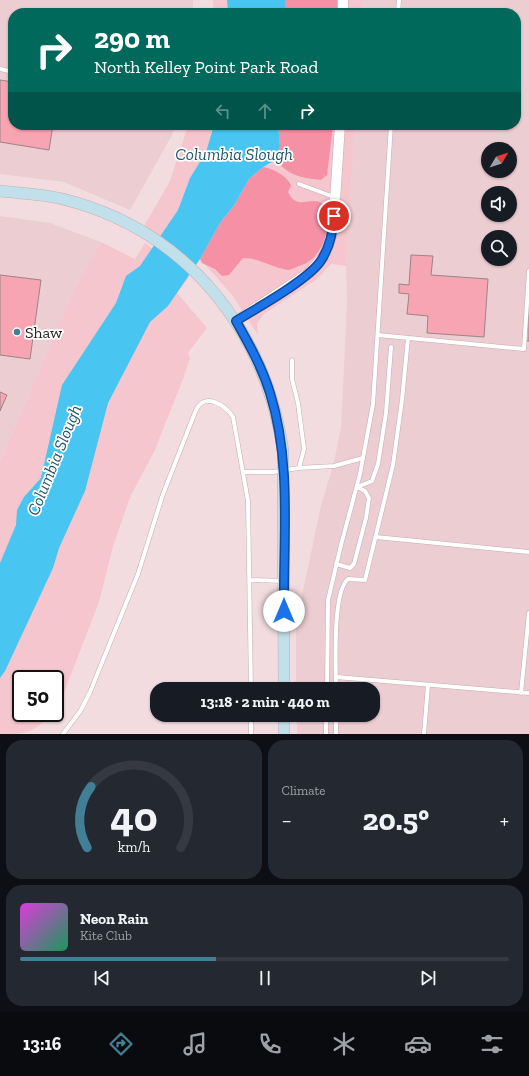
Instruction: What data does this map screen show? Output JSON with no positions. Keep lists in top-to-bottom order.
{
  "water": ["Columbia Slough"],
  "places": ["Shaw"],
  "north": "top right",
  "page": {
    "turn": ["290 m", "North Kelley Point Park Road"],
    "limit": "50",
    "trip": "13:18 · 2 min · 440 m",
    "tile": "Climate",
    "heat": ["−", "20.5°", "+"],
    "song": ["Neon Rain", "Kite Club"],
    "tabs": "13:16",
    "gauge": ["40", "km/h"]
  }
}
